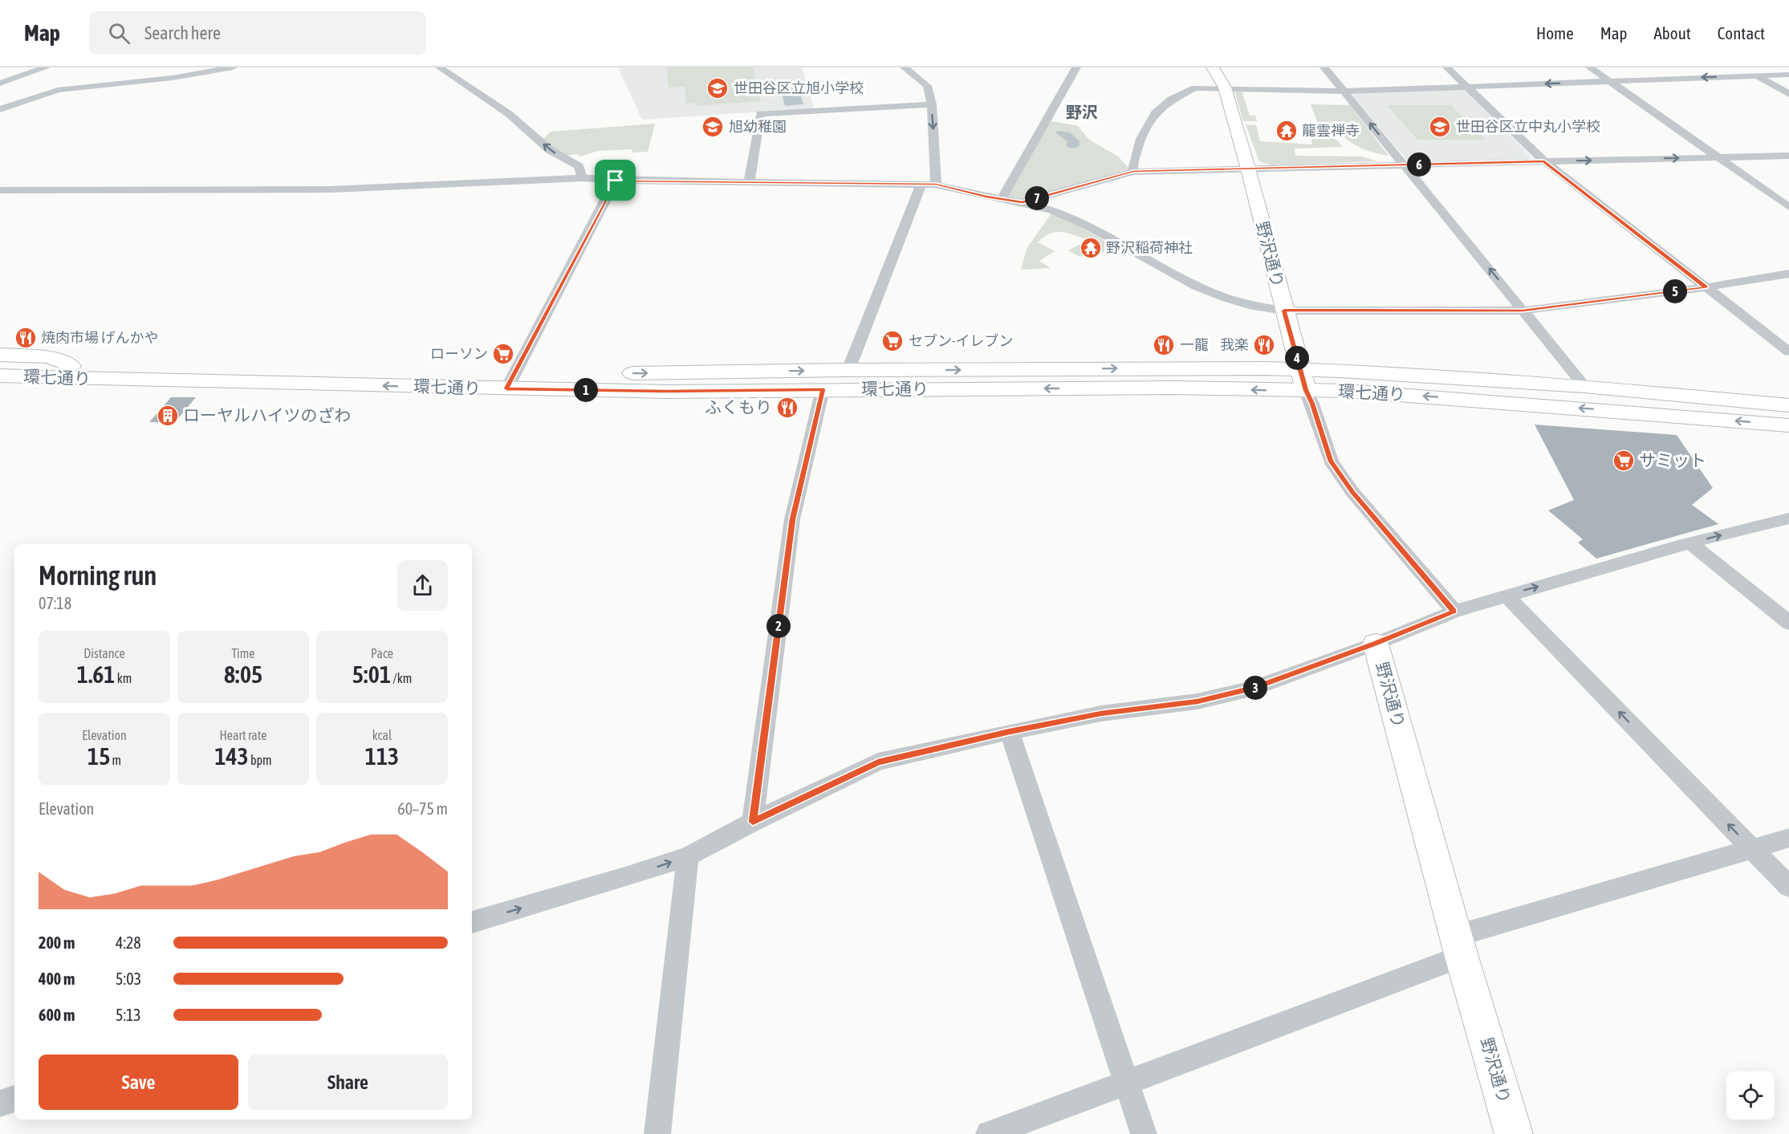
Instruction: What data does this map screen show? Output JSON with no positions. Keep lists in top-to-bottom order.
{
  "streets": {
    "main road": ["環七通り"],
    "street": ["野沢通り"]
  },
  "crossings": [
    ["野沢通り", "環七通り"]
  ],
  "districts": ["野沢"],
  "places": {
    "school or university": ["世田谷区立旭小学校", "旭幼稚園", "世田谷区立中丸小学校"],
    "temple": ["龍雲禅寺", "野沢稲荷神社"],
    "restaurant": [
      "焼肉市場 げんかや",
      "一龍",
      "我楽",
      "ふくもり"
    ],
    "supermarket": ["セブン-イレブン", "ローソン", "サミット"],
    "building": ["ローヤルハイツのざわ"]
  },
  "page": {
    "header": "Map",
    "search": "Search here",
    "nav": [
      "Home",
      "Map",
      "About",
      "Contact"
    ],
    "pins": [
      "6",
      "7",
      "5",
      "4",
      "1",
      "2",
      "3"
    ],
    "heading": ["Morning run", "07:18"],
    "stats": [
      ["Distance", "1.61 km"],
      ["Time", "8:05"],
      ["Pace", "5:01 /km"],
      ["Elevation", "15 m"],
      ["Heart rate", "143 bpm"],
      ["kcal", "113"]
    ],
    "chart": ["Elevation", "60–75 m"],
    "list": [
      {
        "name": "200 m",
        "note": "4:28"
      },
      {
        "name": "400 m",
        "note": "5:03"
      },
      {
        "name": "600 m",
        "note": "5:13"
      }
    ],
    "buttons": ["Save", "Share"]
  }
}
